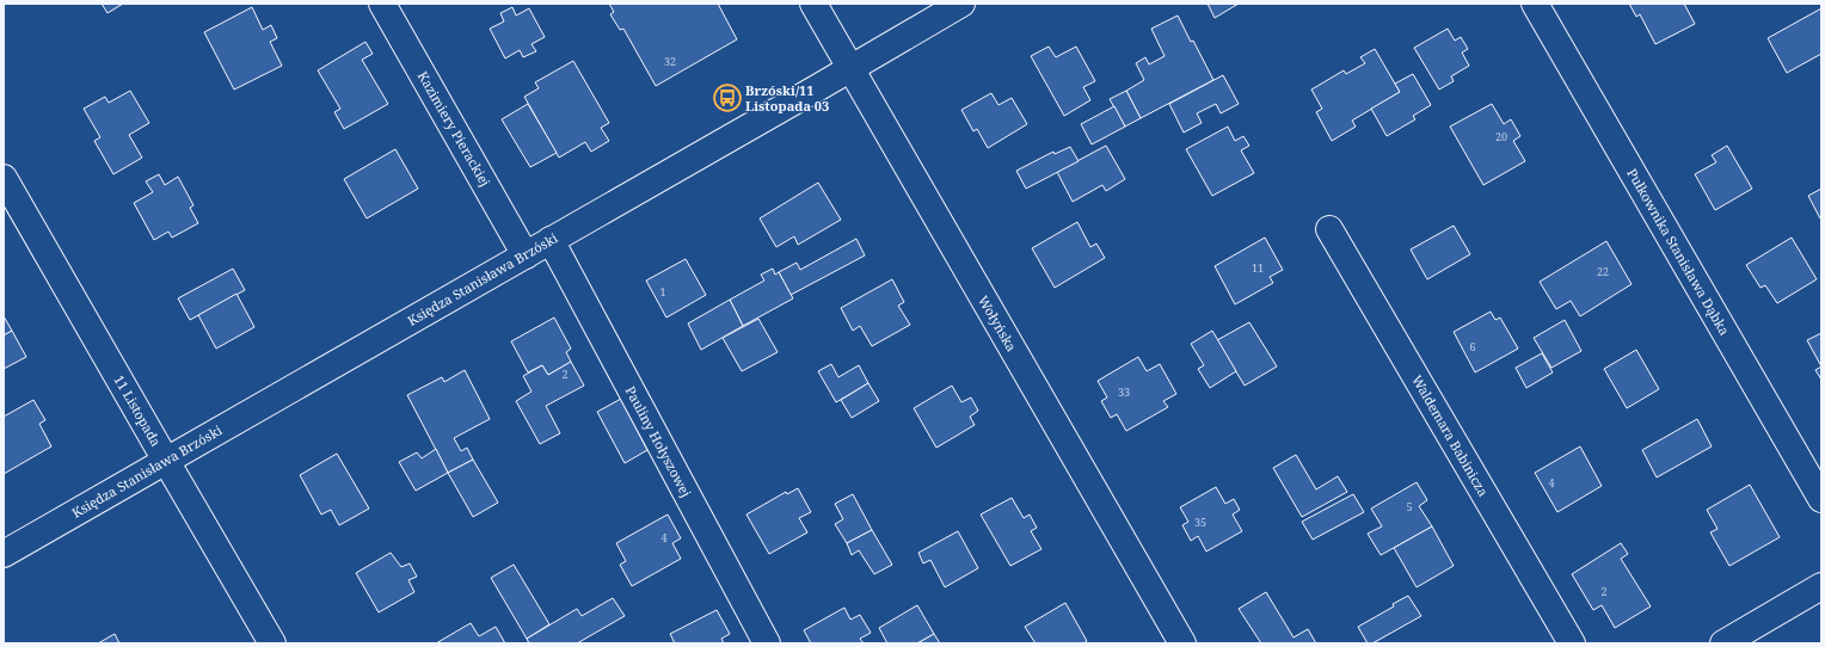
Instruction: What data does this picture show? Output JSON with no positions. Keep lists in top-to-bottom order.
{
  "streets": {
    "street": [
      "Kazimiery Pierackiej",
      "Pułkownika Stanisława Dąbka",
      "Księdza Stanisława Brzóski",
      "Wołyńska",
      "11 Listopada",
      "Waldemara Babinicza",
      "Pauliny Hołyszowej"
    ]
  },
  "crossings": [
    ["Kazimiery Pierackiej", "Księdza Stanisława Brzóski"],
    ["Księdza Stanisława Brzóski", "Wołyńska"],
    ["Księdza Stanisława Brzóski", "11 Listopada"],
    ["Księdza Stanisława Brzóski", "Pauliny Hołyszowej"]
  ],
  "places": {
    "bus stop": ["Brzóski/11 Listopada 03"]
  },
  "house_numbers": [
    "32",
    "20",
    "11",
    "22",
    "1",
    "6",
    "2",
    "33",
    "4",
    "5",
    "35",
    "4",
    "2"
  ]
}
